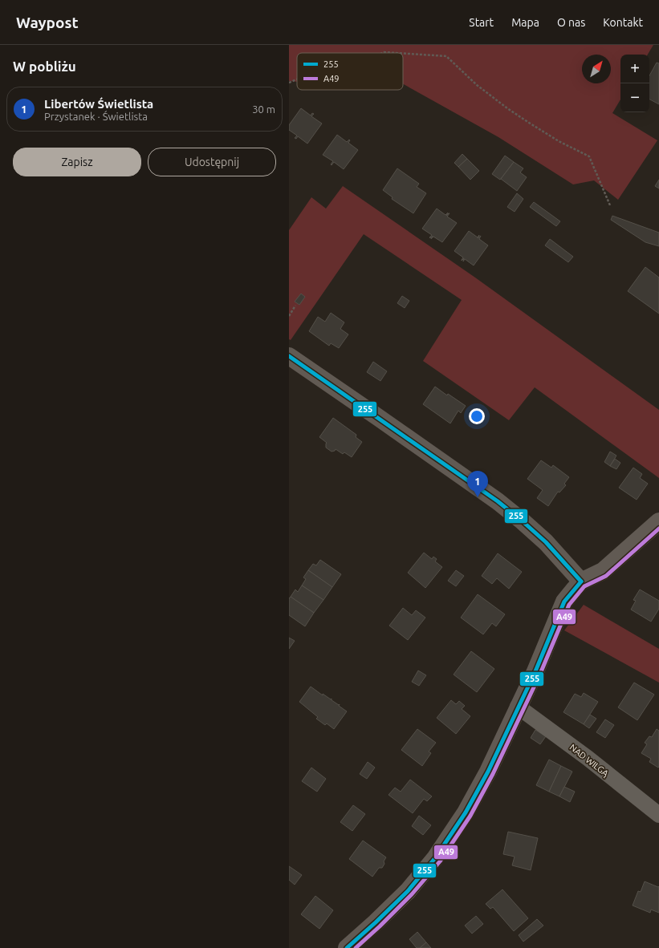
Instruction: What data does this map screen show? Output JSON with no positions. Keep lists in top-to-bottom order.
{
  "streets": {
    "street": ["NAD WILGĄ"]
  },
  "lines": ["transit line 255", "transit line A49"],
  "legend": ["255", "A49"],
  "north": "top right",
  "page": {
    "header": "Waypost",
    "nav": [
      "Start",
      "Mapa",
      "O nas",
      "Kontakt"
    ],
    "heading": "W pobliżu",
    "map_buttons": ["+", "−"],
    "list": [
      {
        "mark": "1",
        "name": "Libertów Świetlista",
        "note": "Przystanek · Świetlista",
        "value": "30 m"
      }
    ],
    "buttons": ["Zapisz", "Udostępnij"],
    "pins": "1"
  }
}
